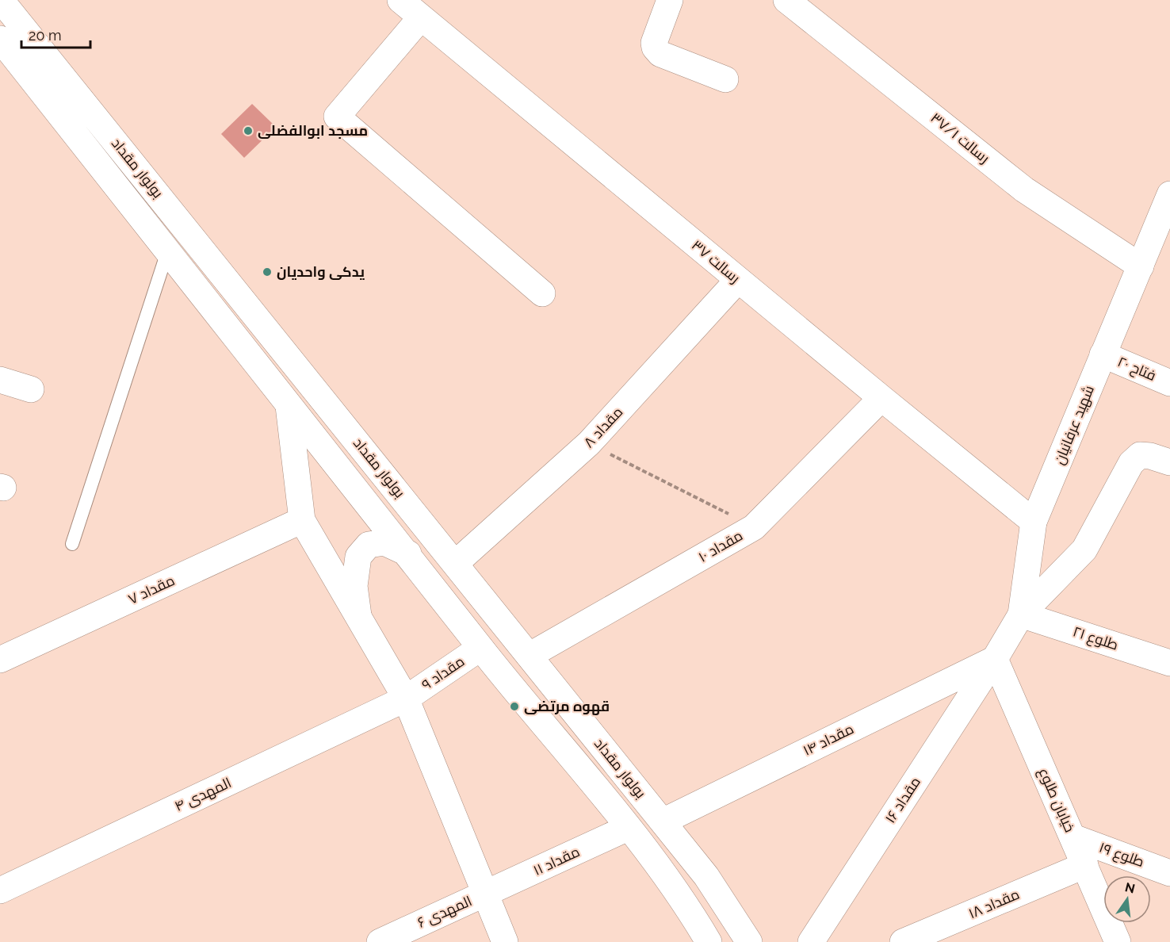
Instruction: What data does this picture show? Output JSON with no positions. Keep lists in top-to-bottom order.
{
  "streets": {
    "street": [
      "رسالت ۳۷/۱",
      "بولوار مقداد",
      "رسالت ۳۷",
      "فتاح ۲۰",
      "شهید عرفانیان",
      "مقداد ۸",
      "مقداد ۱۰",
      "مقداد ۷",
      "طلوع ۲۱",
      "مقداد ۹",
      "مقداد ۱۴",
      "المهدی ۴",
      "مقداد ۱۶",
      "خیابان طلوع",
      "طلوع ۱۹",
      "مقداد ۱۱",
      "مقداد ۱۸",
      "المهدی ۶"
    ]
  },
  "crossings": [
    ["رسالت ۳۷/۱", "شهید عرفانیان"],
    ["بولوار مقداد", "مقداد ۸"],
    ["بولوار مقداد", "مقداد ۱۰"],
    ["بولوار مقداد", "مقداد ۹"],
    ["بولوار مقداد", "مقداد ۱۴"],
    ["بولوار مقداد", "مقداد ۱۱"],
    ["رسالت ۳۷", "شهید عرفانیان"],
    ["رسالت ۳۷", "مقداد ۸"],
    ["رسالت ۳۷", "مقداد ۱۰"],
    ["فتاح ۲۰", "شهید عرفانیان"],
    ["شهید عرفانیان", "طلوع ۲۱"],
    ["شهید عرفانیان", "مقداد ۱۴"],
    ["شهید عرفانیان", "مقداد ۱۶"],
    ["شهید عرفانیان", "خیابان طلوع"],
    ["مقداد ۹", "المهدی ۴"],
    ["مقداد ۱۴", "مقداد ۱۶"],
    ["مقداد ۱۴", "خیابان طلوع"],
    ["مقداد ۱۶", "خیابان طلوع"],
    ["خیابان طلوع", "طلوع ۱۹"],
    ["خیابان طلوع", "مقداد ۱۸"],
    ["مقداد ۱۱", "المهدی ۶"]
  ],
  "places": ["مسجد ابوالفضلی", "یدکی واحدیان", "قهوه مرتضی"],
  "scale_bar": "20 m",
  "north": "top"
}
